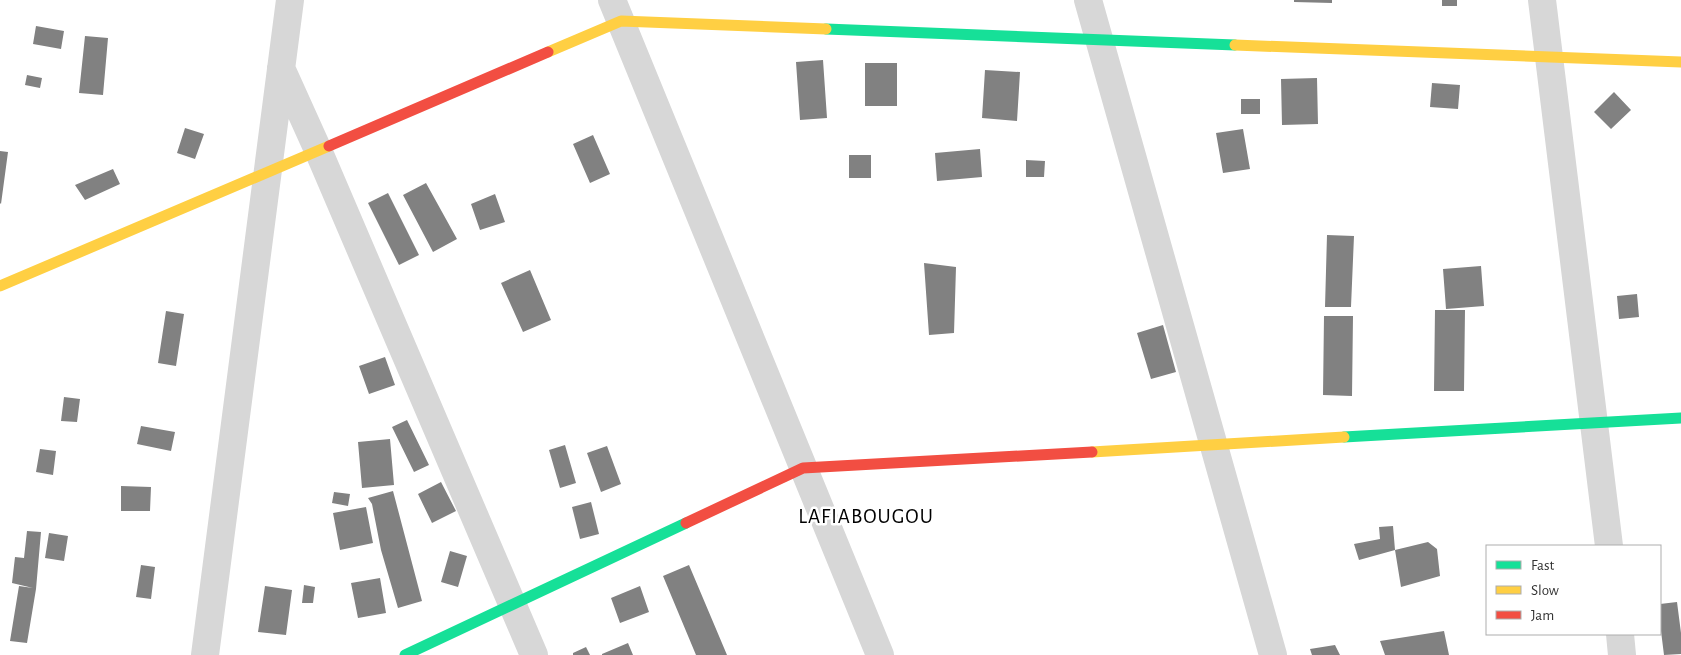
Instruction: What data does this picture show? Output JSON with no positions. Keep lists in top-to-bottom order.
{
  "districts": ["LAFIABOUGOU"],
  "legend": ["Fast", "Slow", "Jam"]
}
